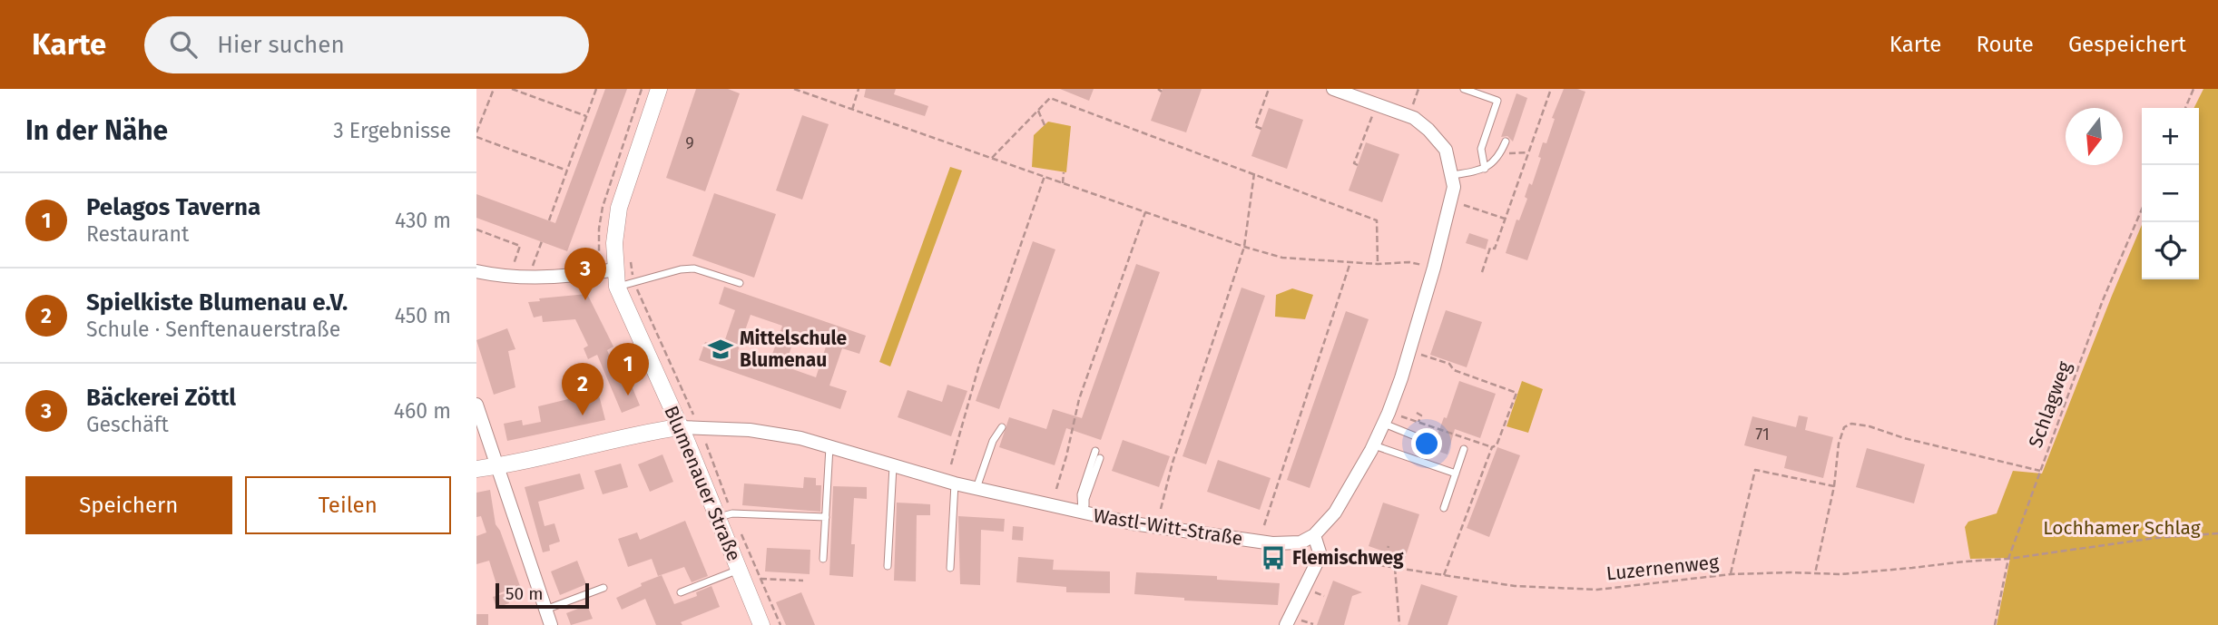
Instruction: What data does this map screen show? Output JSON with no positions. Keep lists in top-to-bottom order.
{
  "streets": {
    "street": ["Blumenauer Straße", "Wastl-Witt-Straße"],
    "path": ["Schlagweg", "Luzernenweg"]
  },
  "crossings": [
    ["Schlagweg", "Luzernenweg"],
    ["Blumenauer Straße", "Wastl-Witt-Straße"]
  ],
  "parks": ["Lochhamer Schlag"],
  "places": {
    "school or university": ["Mittelschule Blumenau"],
    "bus stop": ["Flemischweg"]
  },
  "house_numbers": ["9", "71"],
  "scale_bar": "50 m",
  "north": "bottom",
  "page": {
    "header": "Karte",
    "search": "Hier suchen",
    "nav": ["Karte", "Route", "Gespeichert"],
    "heading": ["In der Nähe", "3 Ergebnisse"],
    "map_buttons": ["+", "−"],
    "list": [
      {
        "mark": "1",
        "name": "Pelagos Taverna",
        "note": "Restaurant",
        "value": "430 m"
      },
      {
        "mark": "2",
        "name": "Spielkiste Blumenau e.V.",
        "note": "Schule · Senftenauerstraße",
        "value": "450 m"
      },
      {
        "mark": "3",
        "name": "Bäckerei Zöttl",
        "note": "Geschäft",
        "value": "460 m"
      }
    ],
    "pins": ["3", "1", "2"],
    "buttons": ["Speichern", "Teilen"],
    "scale": "50 m"
  }
}
